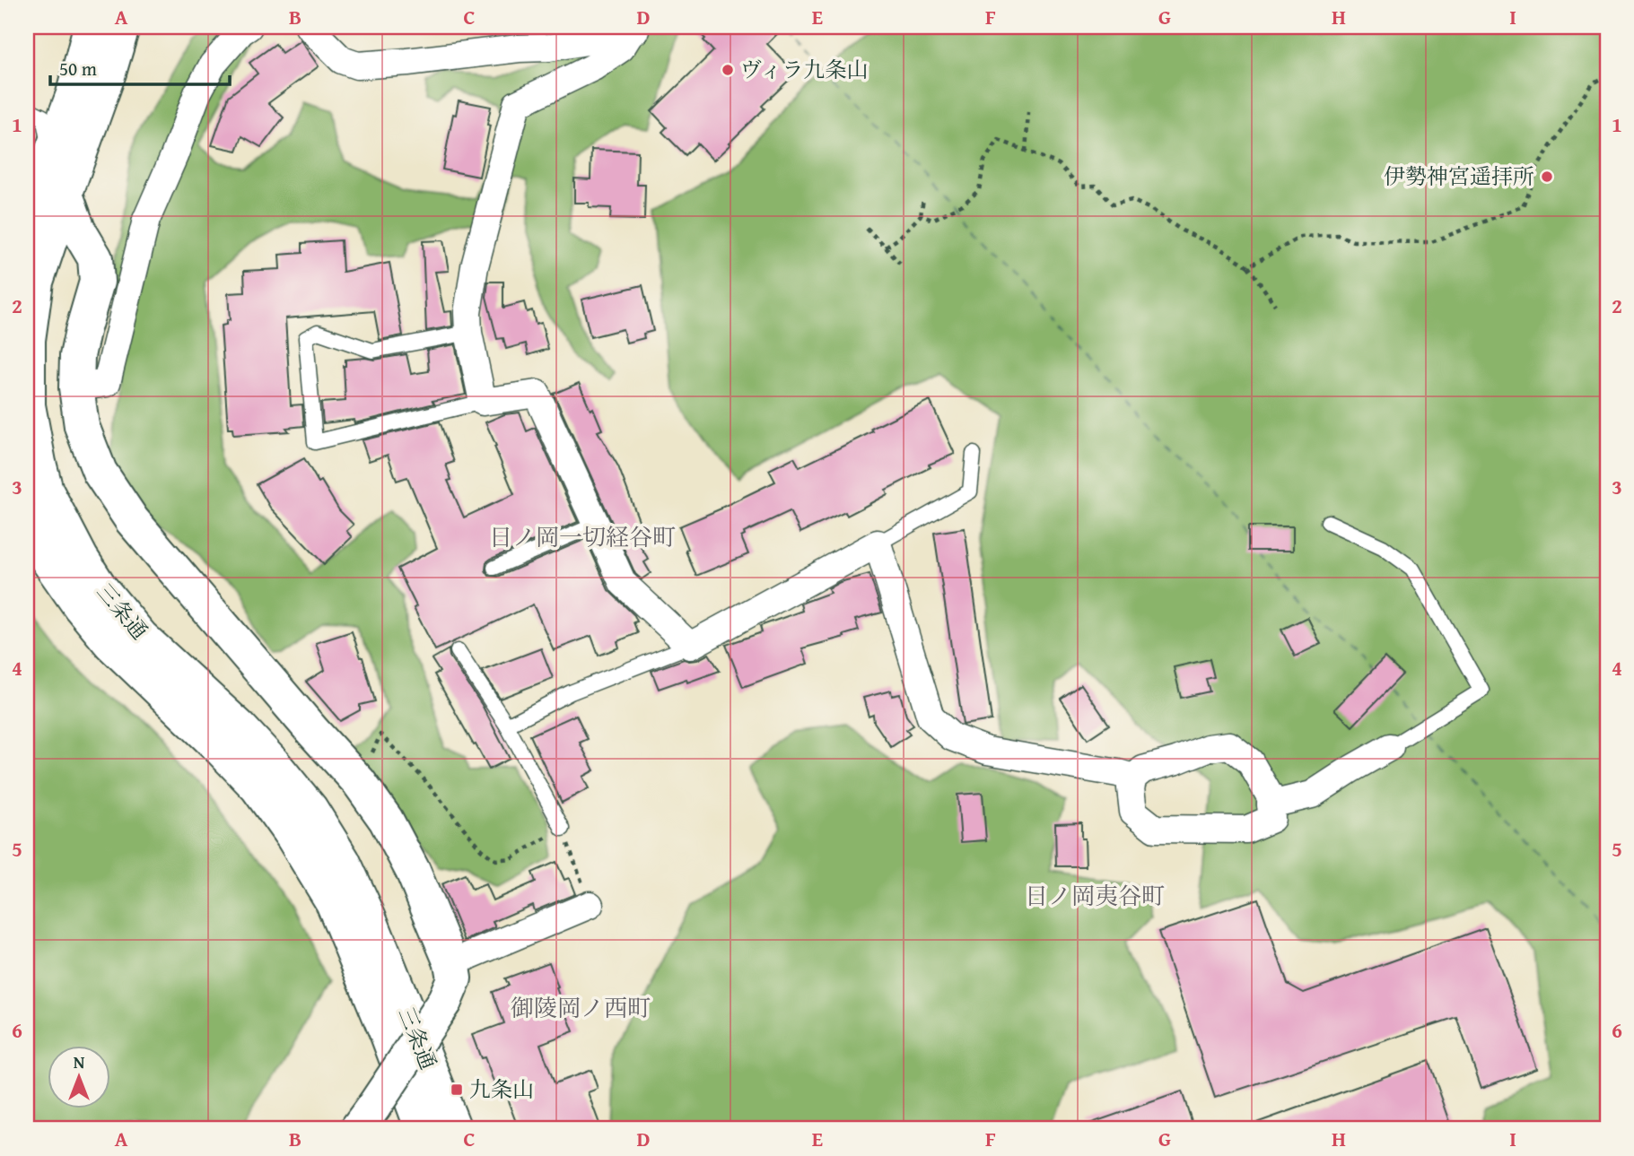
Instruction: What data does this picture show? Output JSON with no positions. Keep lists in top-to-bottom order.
{
  "streets": {
    "main road": ["三条通"]
  },
  "districts": ["日ノ岡一切経谷町", "日ノ岡夷谷町", "御陵岡ノ西町"],
  "places": {
    "other": ["ヴィラ九条山", "伊勢神宮遥拝所"],
    "transit": ["九条山"]
  },
  "scale_bar": "50 m",
  "north": "top",
  "grid": {
    "columns": [
      "A",
      "B",
      "C",
      "D",
      "E",
      "F",
      "G",
      "H",
      "I"
    ],
    "rows": [
      "1",
      "2",
      "3",
      "4",
      "5",
      "6"
    ]
  }
}
